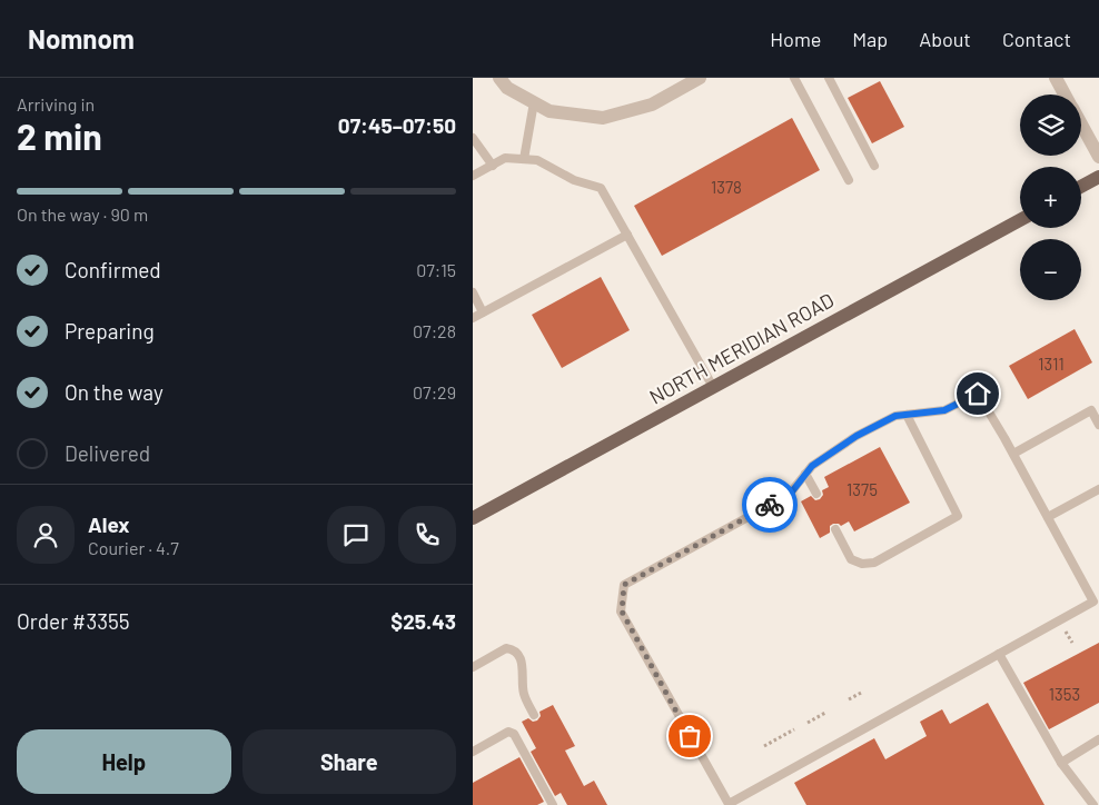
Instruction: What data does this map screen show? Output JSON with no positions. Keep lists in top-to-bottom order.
{
  "streets": {
    "main road": ["NORTH MERIDIAN ROAD"]
  },
  "house_numbers": [
    "1378",
    "1311",
    "1375",
    "1353"
  ],
  "page": {
    "header": "Nomnom",
    "nav": [
      "Home",
      "Map",
      "About",
      "Contact"
    ],
    "heading": ["2 min", "Arriving in", "07:45–07:50"],
    "panel": [
      "Alex",
      "Courier · 4.7",
      "Order #3355",
      "$25.43"
    ],
    "map_buttons": ["+", "−"],
    "bar": "On the way · 90 m",
    "list": [
      ["Confirmed", "07:15"],
      ["Preparing", "07:28"],
      ["On the way", "07:29"],
      "Delivered"
    ],
    "buttons": ["Help", "Share"]
  }
}
